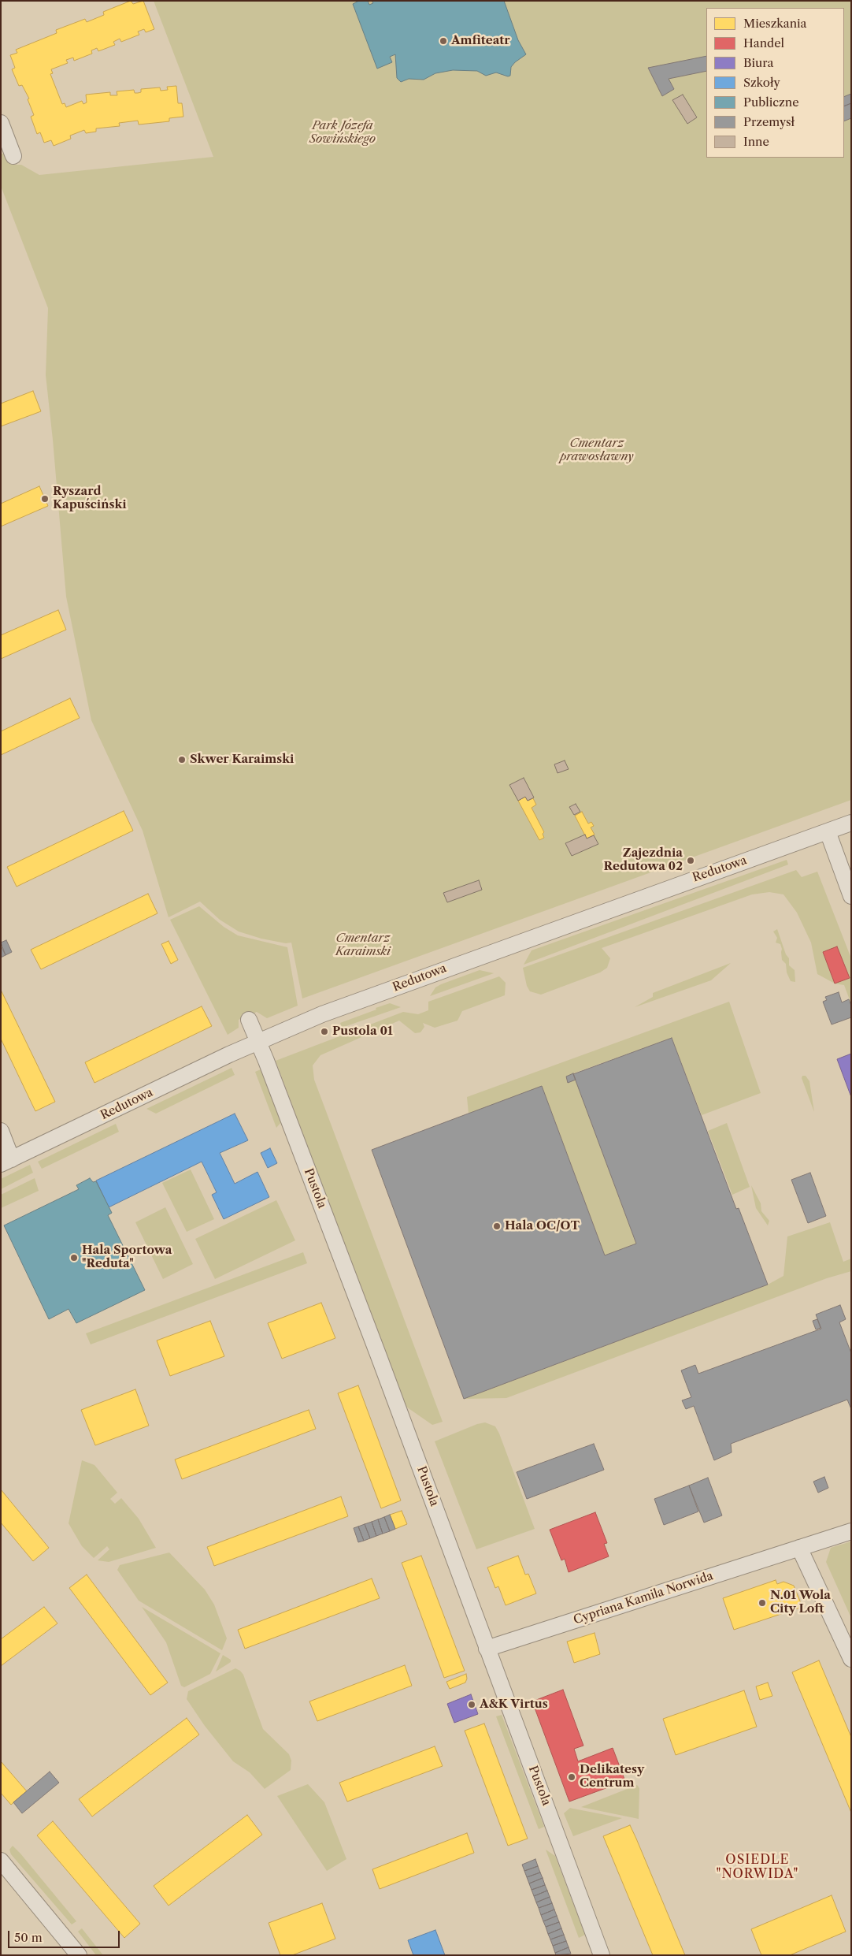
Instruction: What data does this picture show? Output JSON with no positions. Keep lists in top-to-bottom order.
{
  "streets": {
    "street": ["Redutowa", "Pustola", "Cypriana Kamila Norwida"]
  },
  "crossings": [
    ["Redutowa", "Pustola"],
    ["Pustola", "Cypriana Kamila Norwida"]
  ],
  "districts": ["OSIEDLE \"NORWIDA\""],
  "parks": ["Park Józefa Sowińskiego", "Cmentarz prawosławny", "Cmentarz Karaimski"],
  "places": [
    "Amfiteatr",
    "Ryszard Kapuściński",
    "Skwer Karaimski",
    "Zajezdnia Redutowa 02",
    "Pustola 01",
    "Hala OC/OT",
    "Hala Sportowa \"Reduta\"",
    "N.01 Wola City Loft",
    "A&K Virtus",
    "Delikatesy Centrum"
  ],
  "legend": [
    "Mieszkania",
    "Handel",
    "Biura",
    "Szkoły",
    "Publiczne",
    "Przemysł",
    "Inne"
  ],
  "scale_bar": "50 m"
}
